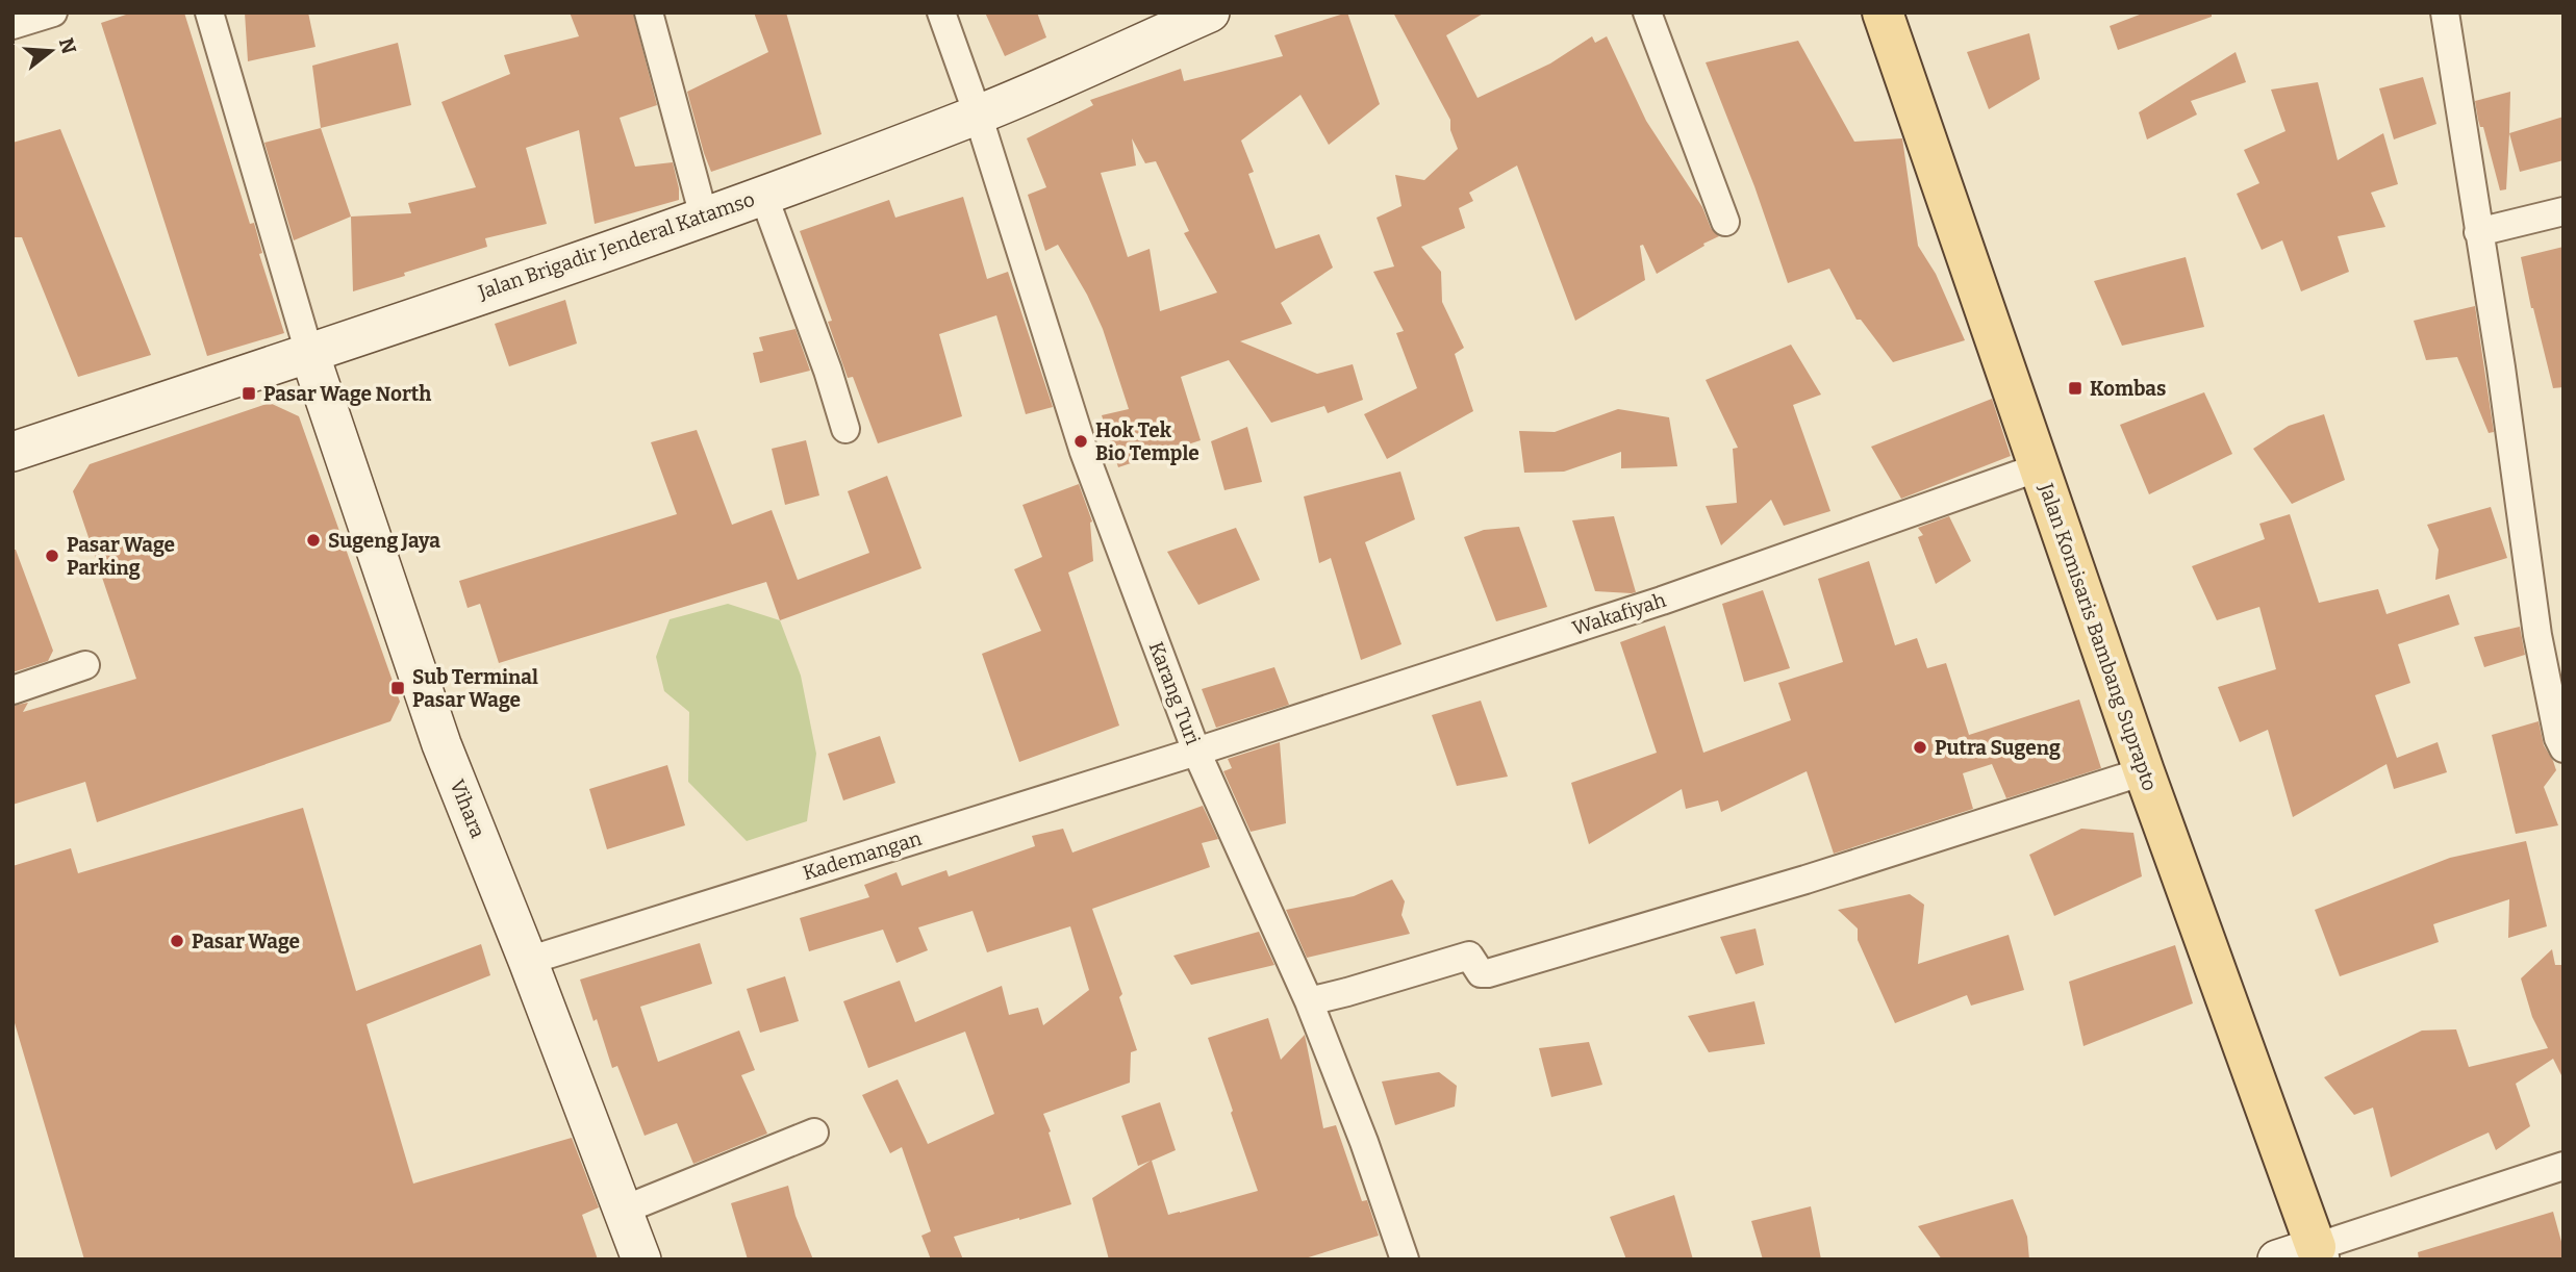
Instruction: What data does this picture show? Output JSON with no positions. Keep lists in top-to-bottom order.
{
  "streets": {
    "main road": ["Jalan Komisaris Bambang Suprapto"],
    "street": [
      "Jalan Brigadir Jenderal Katamso",
      "Wakafiyah",
      "Karang Turi",
      "Vihara",
      "Kademangan"
    ]
  },
  "crossings": [
    ["Jalan Brigadir Jenderal Katamso", "Karang Turi"],
    ["Jalan Brigadir Jenderal Katamso", "Vihara"],
    ["Wakafiyah", "Jalan Komisaris Bambang Suprapto"],
    ["Wakafiyah", "Karang Turi"],
    ["Wakafiyah", "Kademangan"],
    ["Karang Turi", "Kademangan"],
    ["Vihara", "Kademangan"]
  ],
  "places": {
    "transit": ["Kombas", "Pasar Wage North", "Sub Terminal Pasar Wage"],
    "other": [
      "Hok Tek Bio Temple",
      "Sugeng Jaya",
      "Pasar Wage Parking",
      "Putra Sugeng",
      "Pasar Wage"
    ]
  },
  "north": "right"
}
